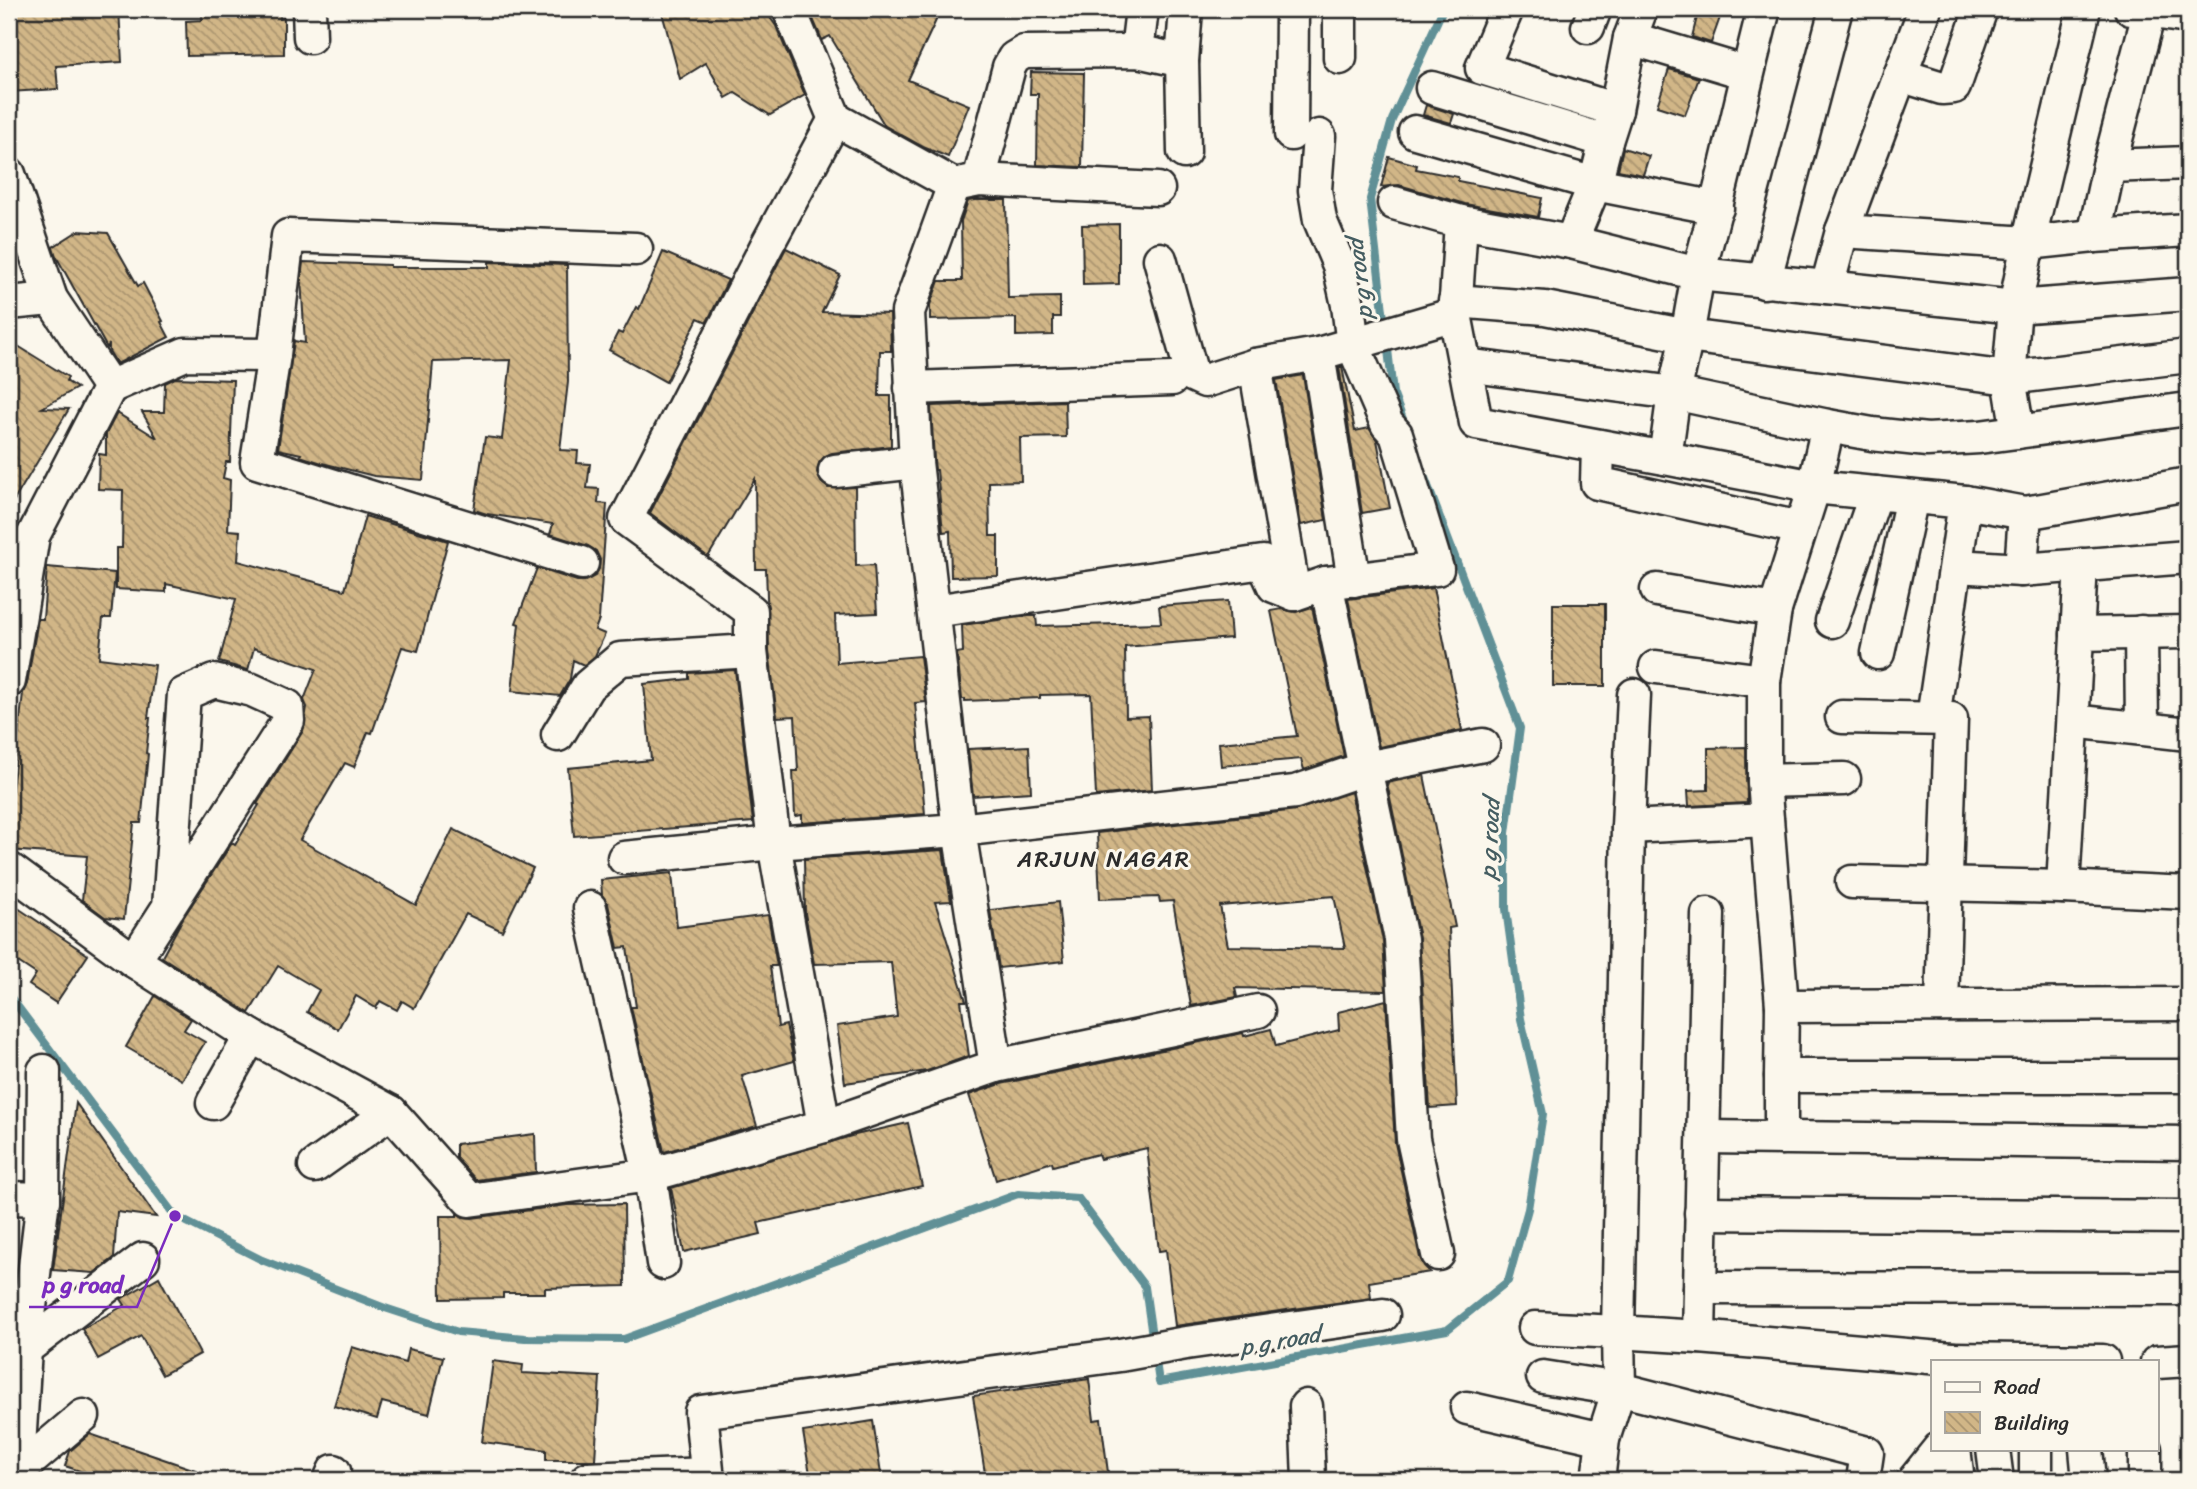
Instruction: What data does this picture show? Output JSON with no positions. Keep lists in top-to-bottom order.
{
  "districts": ["ARJUN NAGAR"],
  "water": ["p g road"],
  "places": ["p g road"],
  "legend": ["Road", "Building"]
}
